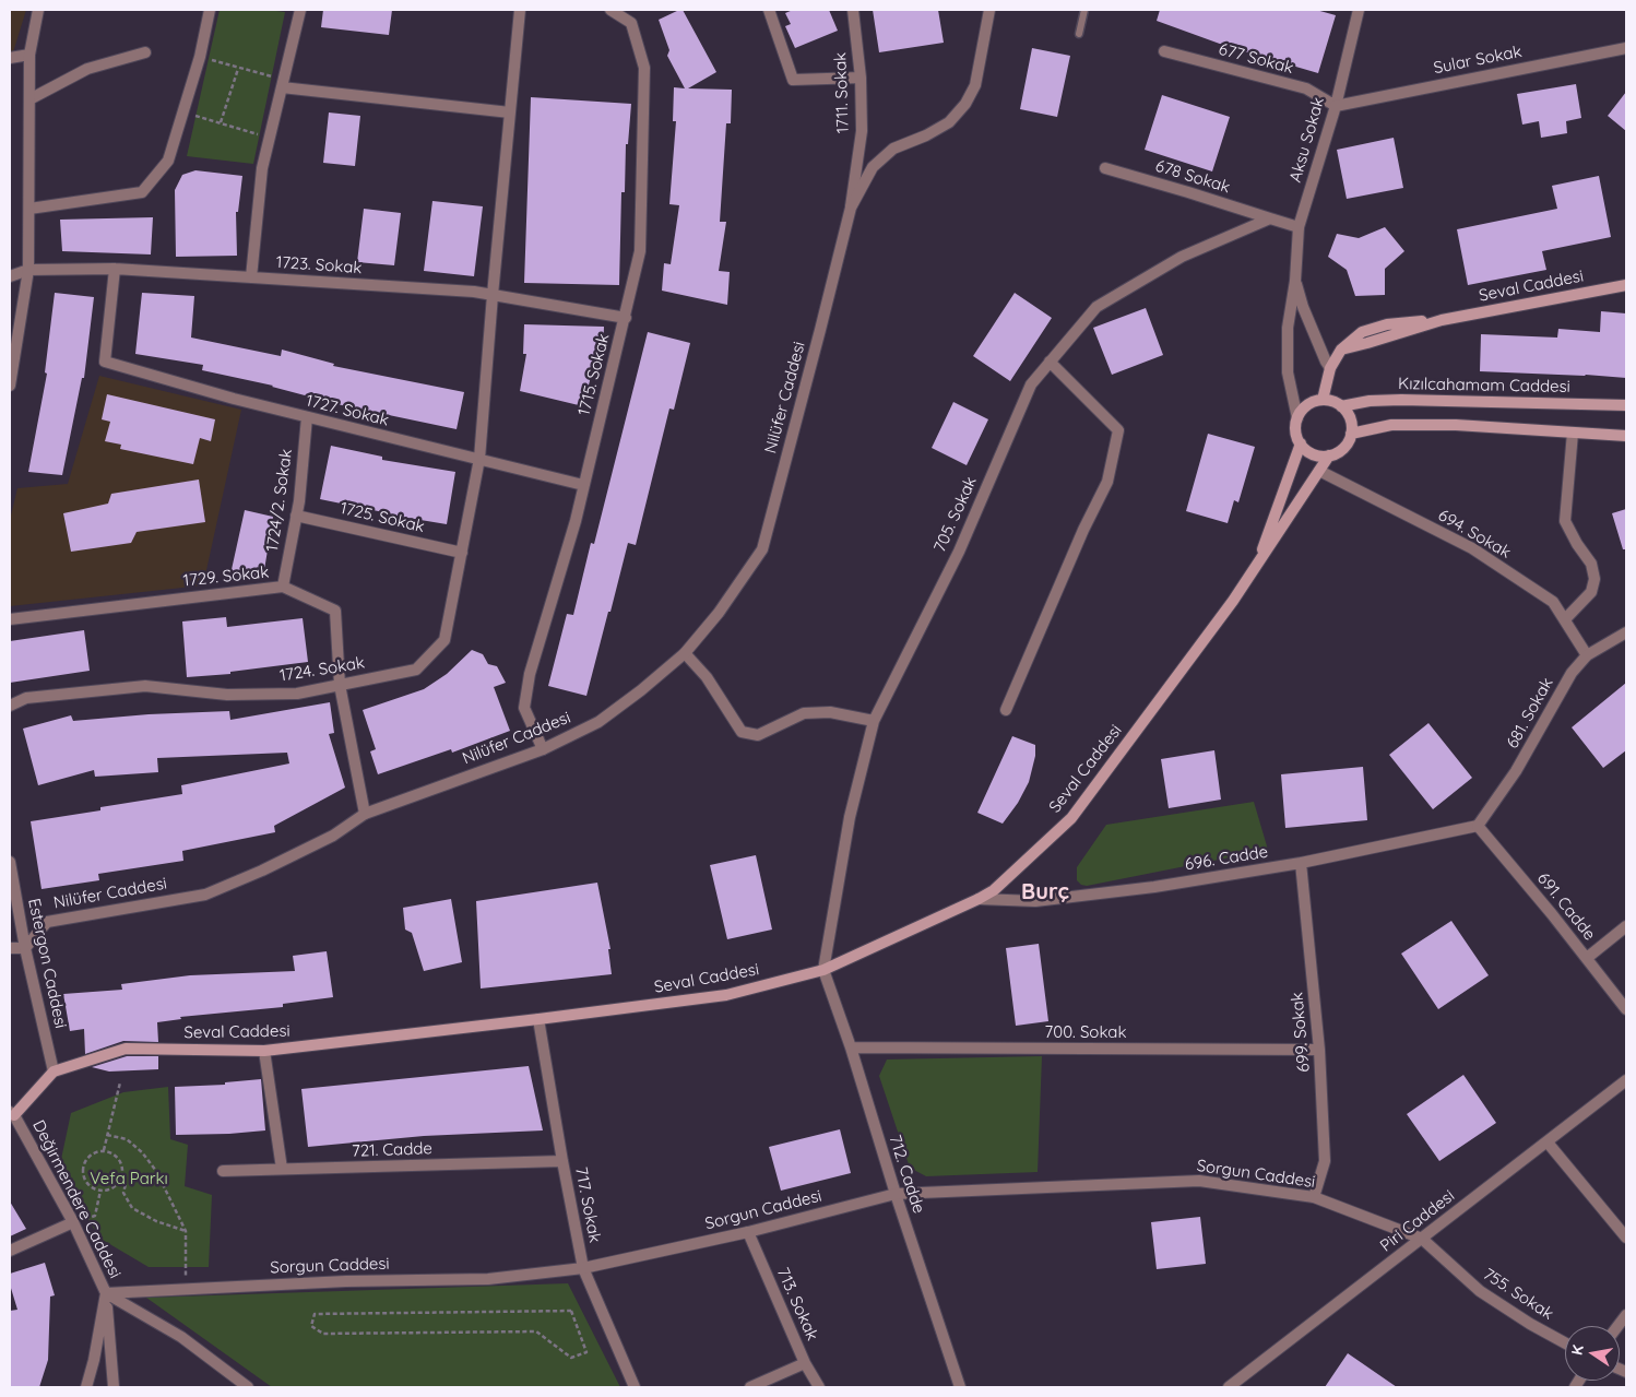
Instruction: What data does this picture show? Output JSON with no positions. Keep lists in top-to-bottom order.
{
  "streets": {
    "main road": ["Seval Caddesi", "Kızılcahamam Caddesi"],
    "street": [
      "677 Sokak",
      "Sular Sokak",
      "1711. Sokak",
      "Aksu Sokak",
      "678 Sokak",
      "1723. Sokak",
      "1715. Sokak",
      "Nilüfer Caddesi",
      "1727. Sokak",
      "1724/2. Sokak",
      "705. Sokak",
      "1725. Sokak",
      "694. Sokak",
      "1729. Sokak",
      "1724. Sokak",
      "681. Sokak",
      "696. Cadde",
      "691. Cadde",
      "Estergon Caddesi",
      "700. Sokak",
      "699. Sokak",
      "721. Cadde",
      "712. Cadde",
      "Sorgun Caddesi",
      "Değirmendere Caddesi",
      "717. Sokak",
      "Piri Caddesi",
      "755. Sokak",
      "713. Sokak"
    ]
  },
  "crossings": [
    ["677 Sokak", "Sular Sokak"],
    ["677 Sokak", "Aksu Sokak"],
    ["Sular Sokak", "Aksu Sokak"],
    ["1711. Sokak", "Nilüfer Caddesi"],
    ["Aksu Sokak", "Seval Caddesi"],
    ["Aksu Sokak", "Kızılcahamam Caddesi"],
    ["678 Sokak", "705. Sokak"],
    ["1723. Sokak", "1715. Sokak"],
    ["1723. Sokak", "1727. Sokak"],
    ["1723. Sokak", "1724. Sokak"],
    ["Seval Caddesi", "Kızılcahamam Caddesi"],
    ["Seval Caddesi", "705. Sokak"],
    ["Seval Caddesi", "694. Sokak"],
    ["Seval Caddesi", "696. Cadde"],
    ["Seval Caddesi", "Estergon Caddesi"],
    ["Seval Caddesi", "712. Cadde"],
    ["Seval Caddesi", "717. Sokak"],
    ["1715. Sokak", "Nilüfer Caddesi"],
    ["1715. Sokak", "1727. Sokak"],
    ["Nilüfer Caddesi", "1729. Sokak"],
    ["Nilüfer Caddesi", "Estergon Caddesi"],
    ["1727. Sokak", "1724/2. Sokak"],
    ["1727. Sokak", "1724. Sokak"],
    ["1724/2. Sokak", "1725. Sokak"],
    ["1724/2. Sokak", "1729. Sokak"],
    ["705. Sokak", "712. Cadde"],
    ["1725. Sokak", "1724. Sokak"],
    ["694. Sokak", "681. Sokak"],
    ["1729. Sokak", "1724. Sokak"],
    ["681. Sokak", "696. Cadde"],
    ["681. Sokak", "691. Cadde"],
    ["696. Cadde", "691. Cadde"],
    ["696. Cadde", "699. Sokak"],
    ["700. Sokak", "699. Sokak"],
    ["700. Sokak", "712. Cadde"],
    ["699. Sokak", "Sorgun Caddesi"],
    ["721. Cadde", "717. Sokak"],
    ["712. Cadde", "Sorgun Caddesi"],
    ["Sorgun Caddesi", "Değirmendere Caddesi"],
    ["Sorgun Caddesi", "717. Sokak"],
    ["Sorgun Caddesi", "Piri Caddesi"],
    ["Sorgun Caddesi", "755. Sokak"],
    ["Sorgun Caddesi", "713. Sokak"],
    ["Piri Caddesi", "755. Sokak"]
  ],
  "districts": ["Burç"],
  "parks": ["Vefa Parkı"],
  "north": "left"
}
